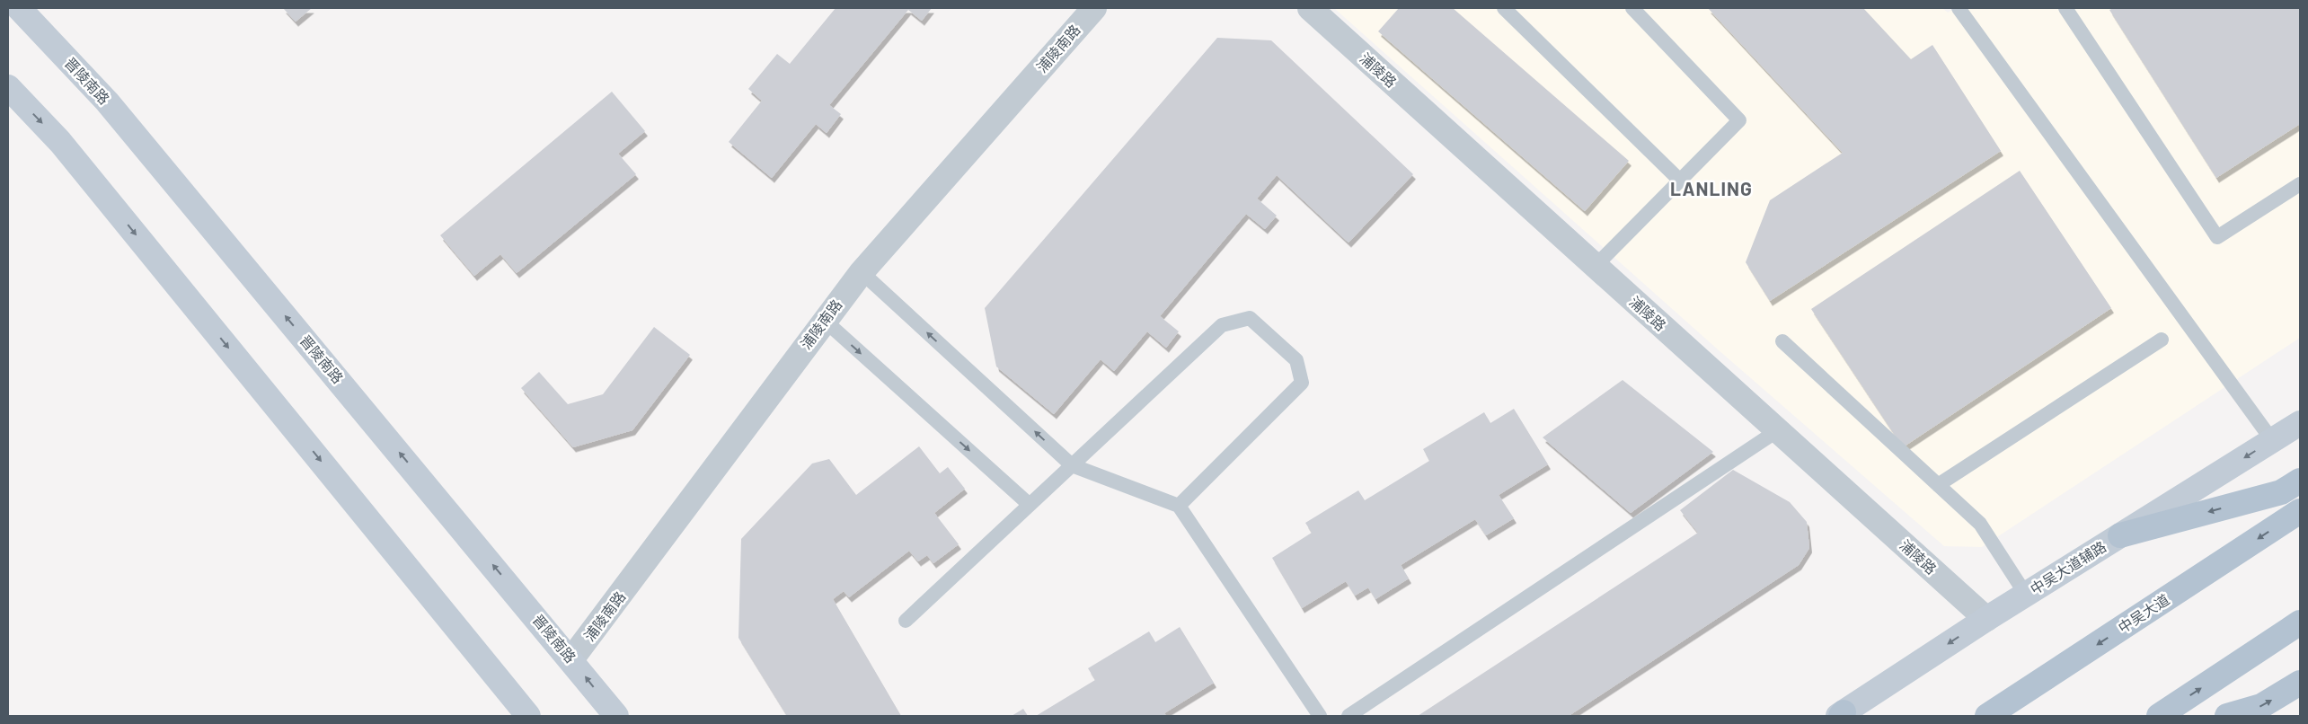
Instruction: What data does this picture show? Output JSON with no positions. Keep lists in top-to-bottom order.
{
  "streets": {
    "main road": ["晋陵南路", "中吴大道辅路", "中吴大道"],
    "street": ["浦陵南路", "浦陵路"]
  },
  "crossings": [
    ["浦陵南路", "晋陵南路"],
    ["浦陵路", "中吴大道辅路"]
  ],
  "districts": ["LANLING"]
}
